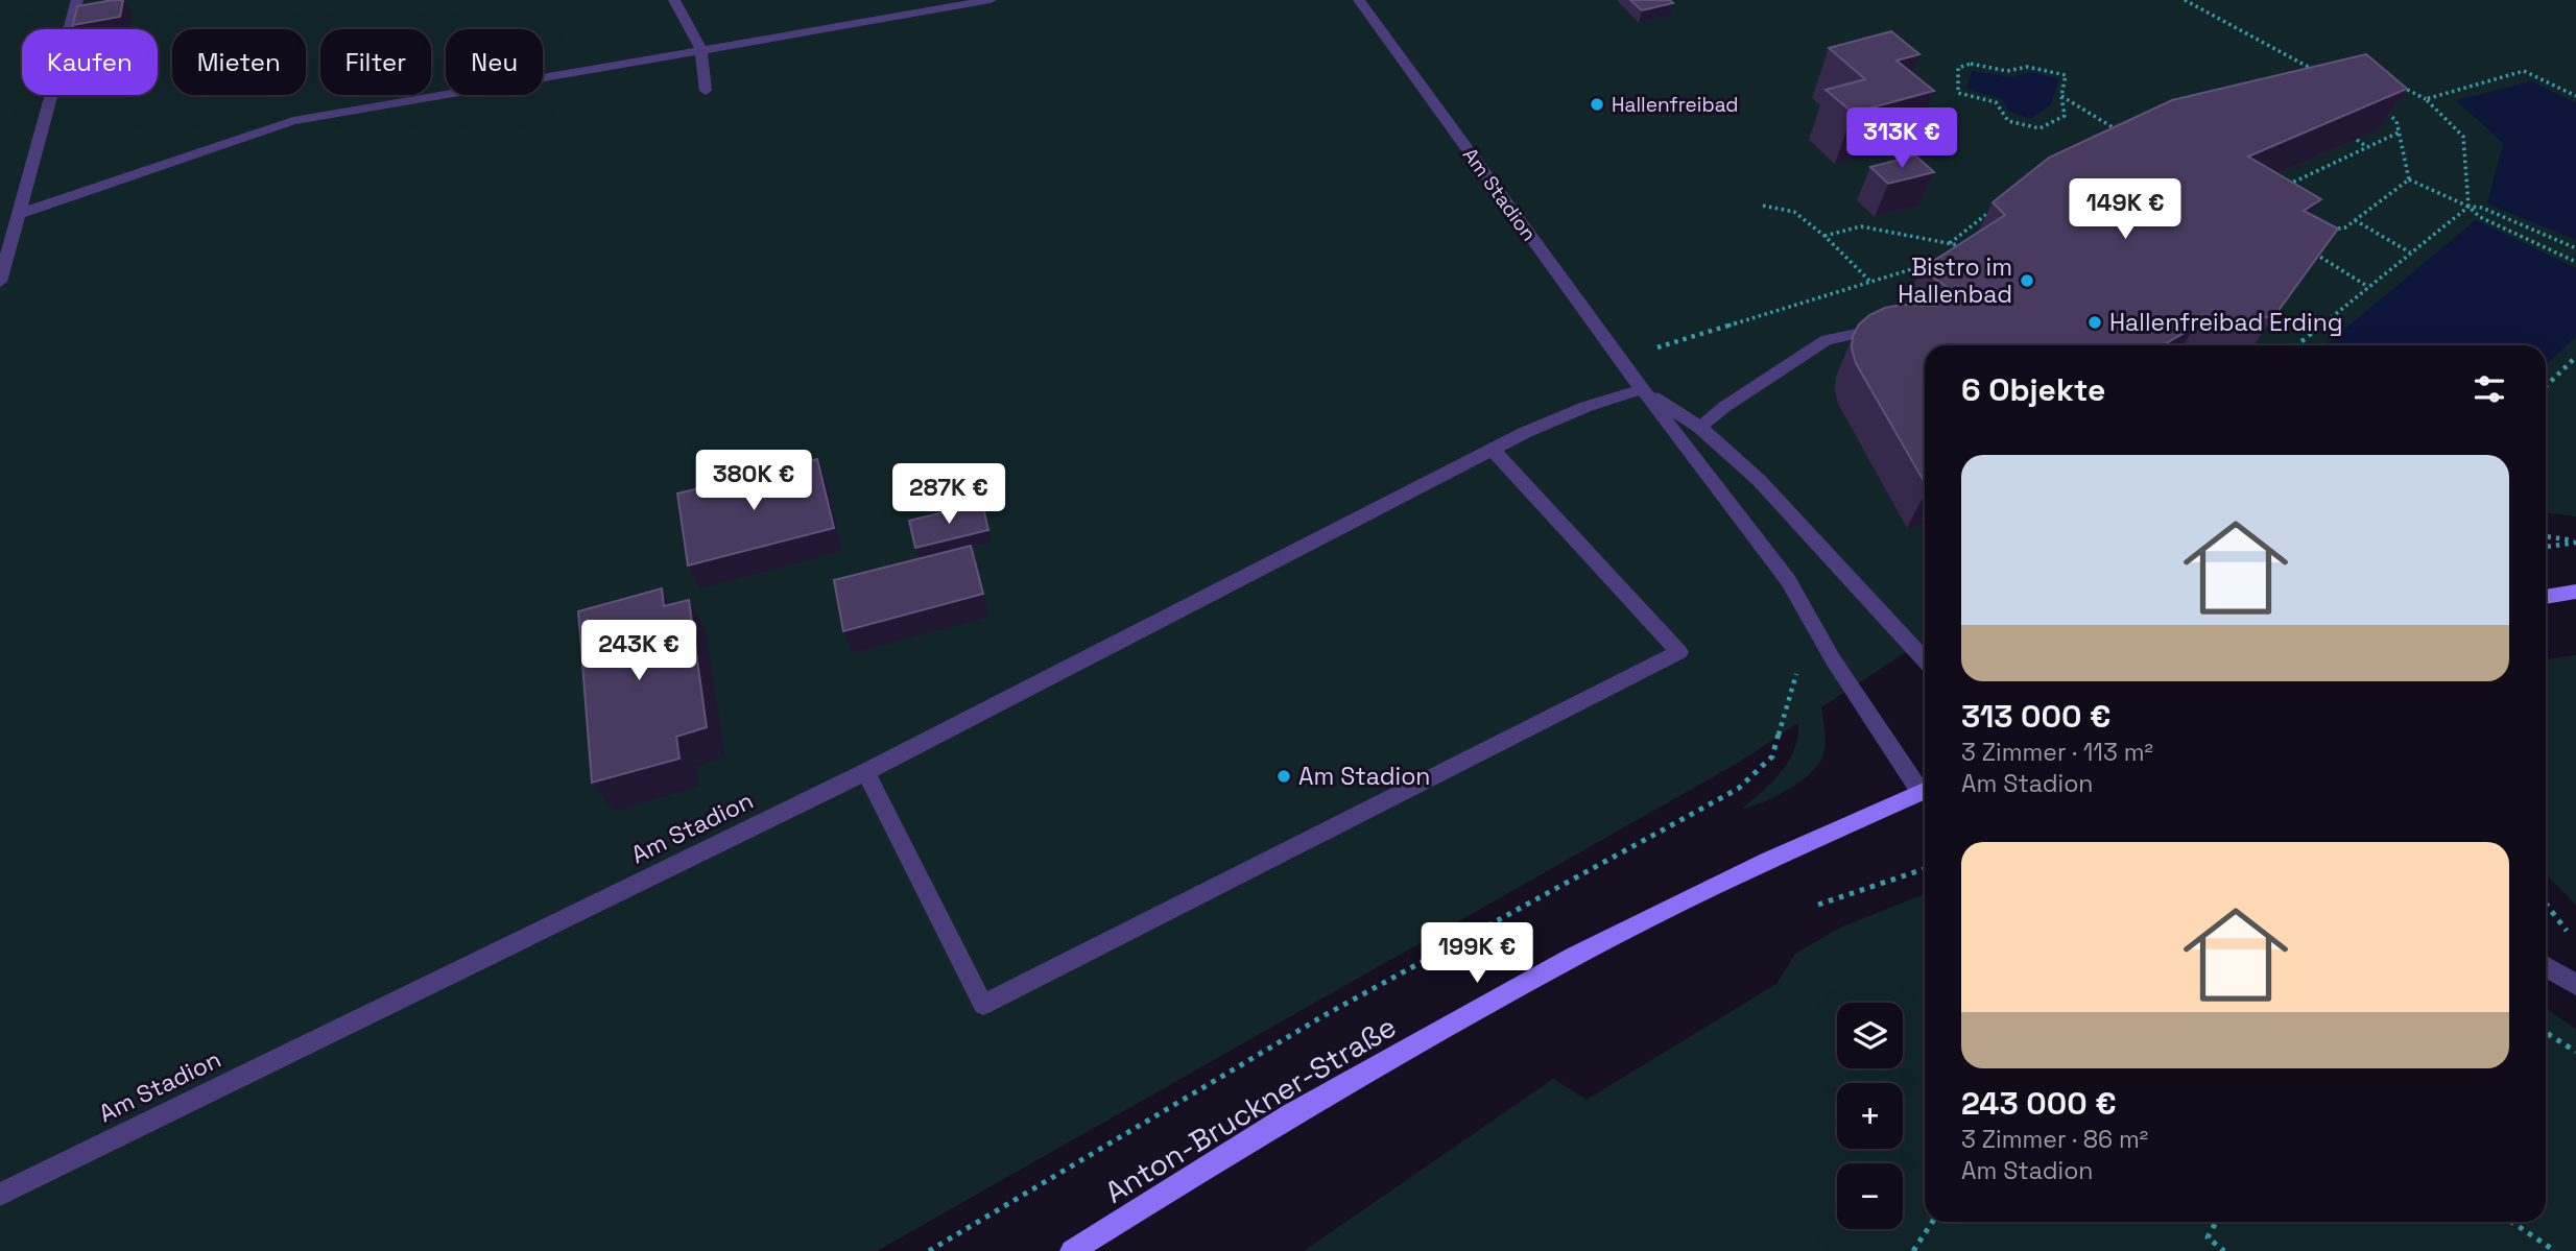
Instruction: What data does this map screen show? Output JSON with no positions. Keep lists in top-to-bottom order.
{
  "streets": {
    "main road": ["Anton-Bruckner-Straße"],
    "street": ["Am Stadion"]
  },
  "places": [
    "Hallenfreibad",
    "Bistro im Hallenbad",
    "Hallenfreibad Erding",
    "Am Stadion"
  ],
  "page": {
    "chip": [
      "Kaufen",
      "Mieten",
      "Filter",
      "Neu"
    ],
    "price": [
      "313K €",
      "149K €",
      "380K €",
      "287K €",
      "243K €",
      "199K €"
    ],
    "heading": "6 Objekte",
    "list": [
      {
        "name": "313 000 €",
        "note": "3 Zimmer · 113 m² · Am Stadion"
      },
      {
        "name": "243 000 €",
        "note": "3 Zimmer · 86 m² · Am Stadion"
      }
    ],
    "map_buttons": ["+", "−"]
  }
}
